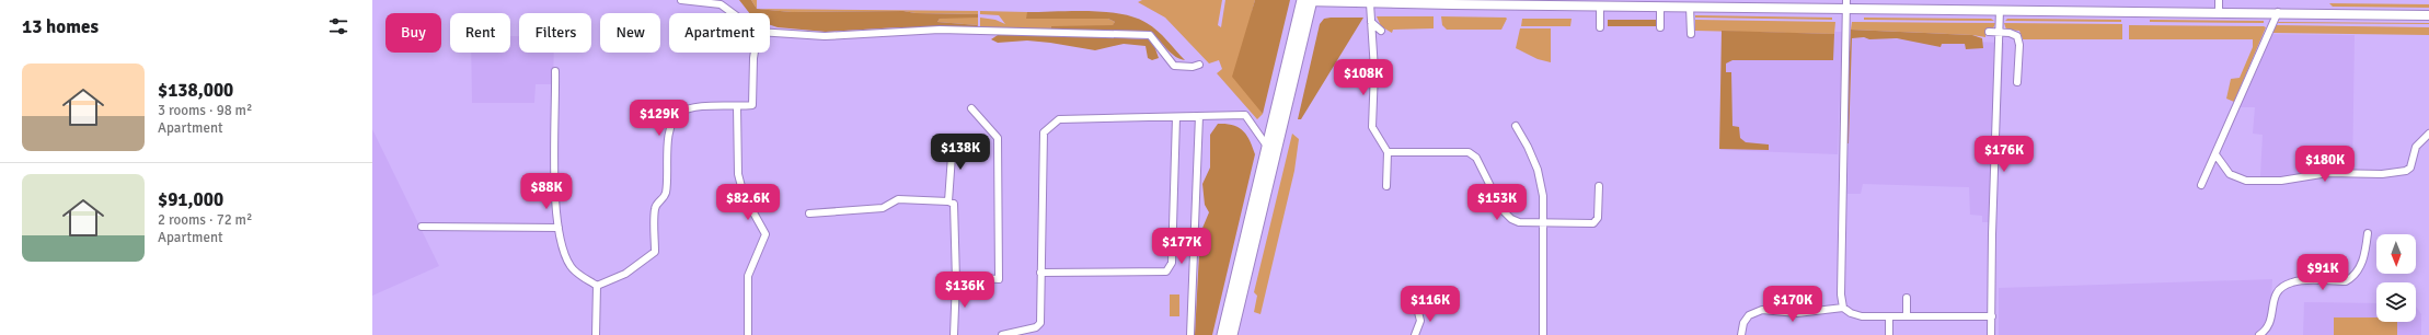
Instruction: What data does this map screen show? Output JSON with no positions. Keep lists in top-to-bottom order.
{
  "north": "bottom",
  "page": {
    "heading": "13 homes",
    "chip": [
      "Buy",
      "Rent",
      "Filters",
      "New",
      "Apartment"
    ],
    "list": [
      {
        "name": "$138,000",
        "note": "3 rooms · 98 m² · Apartment"
      },
      {
        "name": "$91,000",
        "note": "2 rooms · 72 m² · Apartment"
      }
    ],
    "price": [
      "$108K",
      "$129K",
      "$138K",
      "$176K",
      "$180K",
      "$88K",
      "$82.6K",
      "$153K",
      "$177K",
      "$91K",
      "$136K",
      "$116K",
      "$170K"
    ]
  }
}
